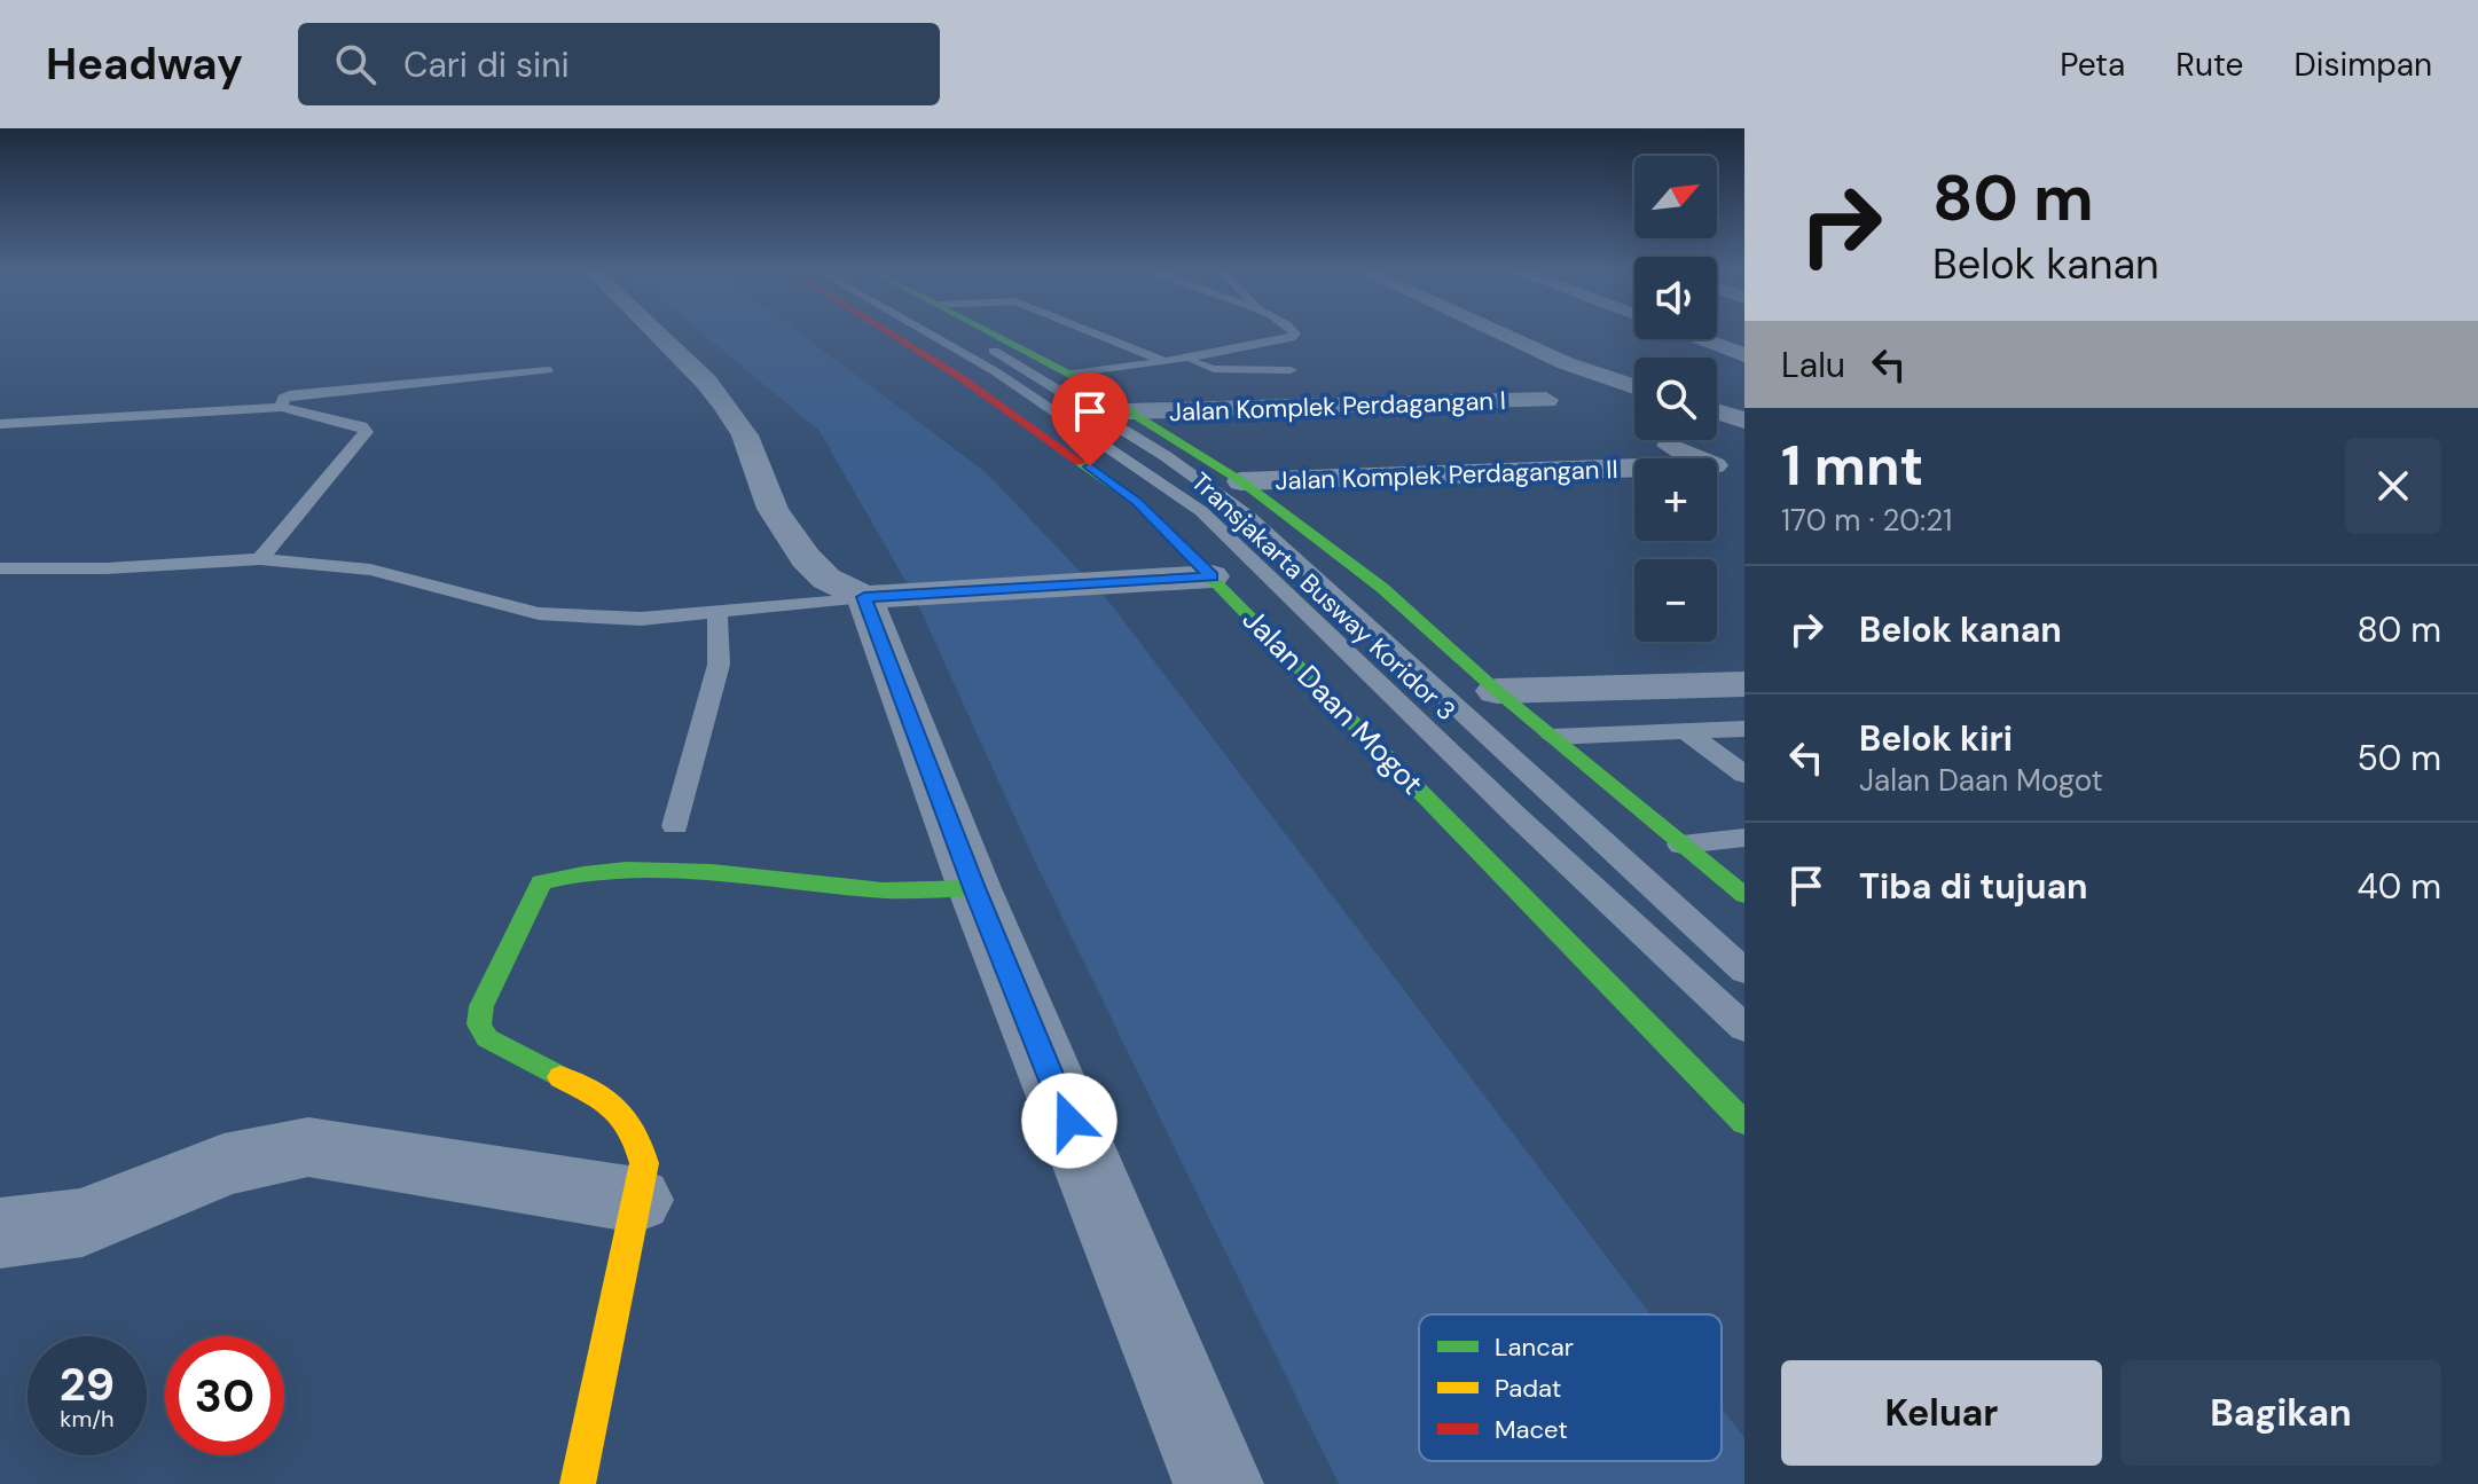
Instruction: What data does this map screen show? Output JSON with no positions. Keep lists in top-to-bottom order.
{
  "streets": {
    "main road": ["Jalan Daan Mogot"],
    "street": ["Jalan Komplek Perdagangan I", "Jalan Komplek Perdagangan II"],
    "lane": ["Transjakarta Busway Koridor 3"]
  },
  "legend": ["Lancar", "Padat", "Macet"],
  "north": "top right",
  "page": {
    "header": "Headway",
    "search": "Cari di sini",
    "nav": ["Peta", "Rute", "Disimpan"],
    "turn": ["80 m", "Belok kanan"],
    "map_buttons": ["+", "−"],
    "then": "Lalu",
    "heading": ["1 mnt", "170 m · 20:21"],
    "list": [
      {
        "name": "Belok kanan",
        "value": "80 m"
      },
      {
        "name": "Belok kiri",
        "note": "Jalan Daan Mogot",
        "value": "50 m"
      },
      {
        "name": "Tiba di tujuan",
        "value": "40 m"
      }
    ],
    "speed": "29 km/h",
    "limit": "30",
    "buttons": ["Keluar", "Bagikan"]
  }
}
